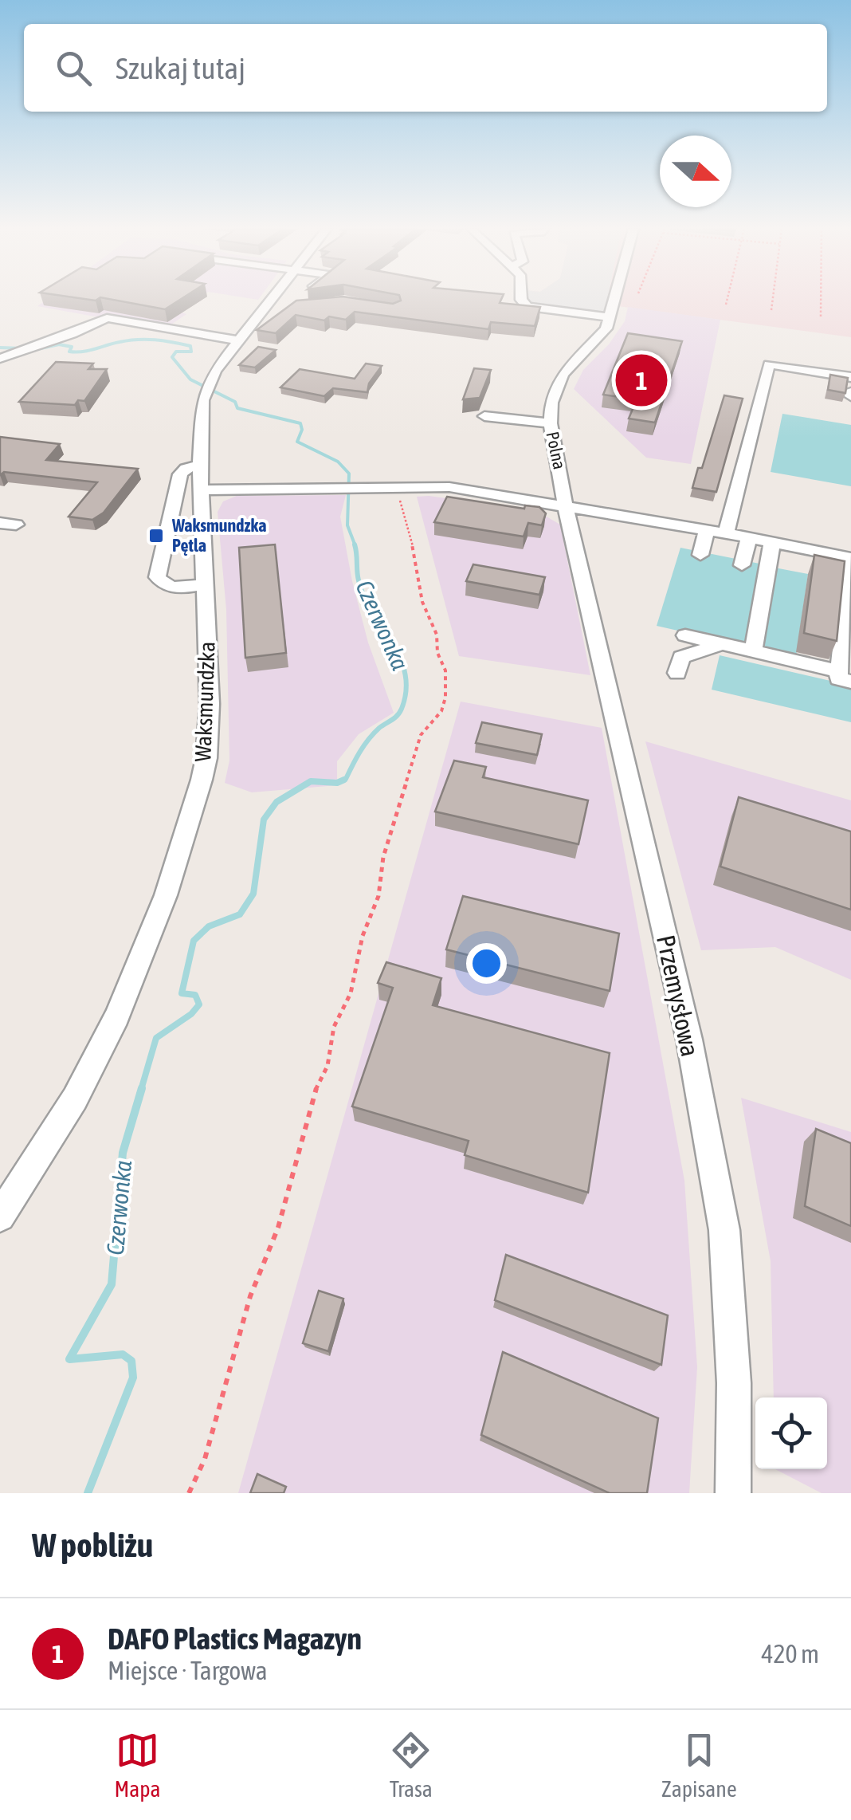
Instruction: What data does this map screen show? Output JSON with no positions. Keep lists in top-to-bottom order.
{
  "streets": {
    "street": ["Polna", "Waksmundzka", "Przemysłowa"]
  },
  "crossings": [
    ["Polna", "Przemysłowa"]
  ],
  "water": ["Czerwonka"],
  "places": {
    "transit": ["Waksmundzka Pętla"]
  },
  "north": "right",
  "page": {
    "search": "Szukaj tutaj",
    "pins": "1",
    "heading": "W pobliżu",
    "list": [
      {
        "mark": "1",
        "name": "DAFO Plastics Magazyn",
        "note": "Miejsce · Targowa",
        "value": "420 m"
      }
    ],
    "nav": ["Mapa", "Trasa", "Zapisane"]
  }
}
